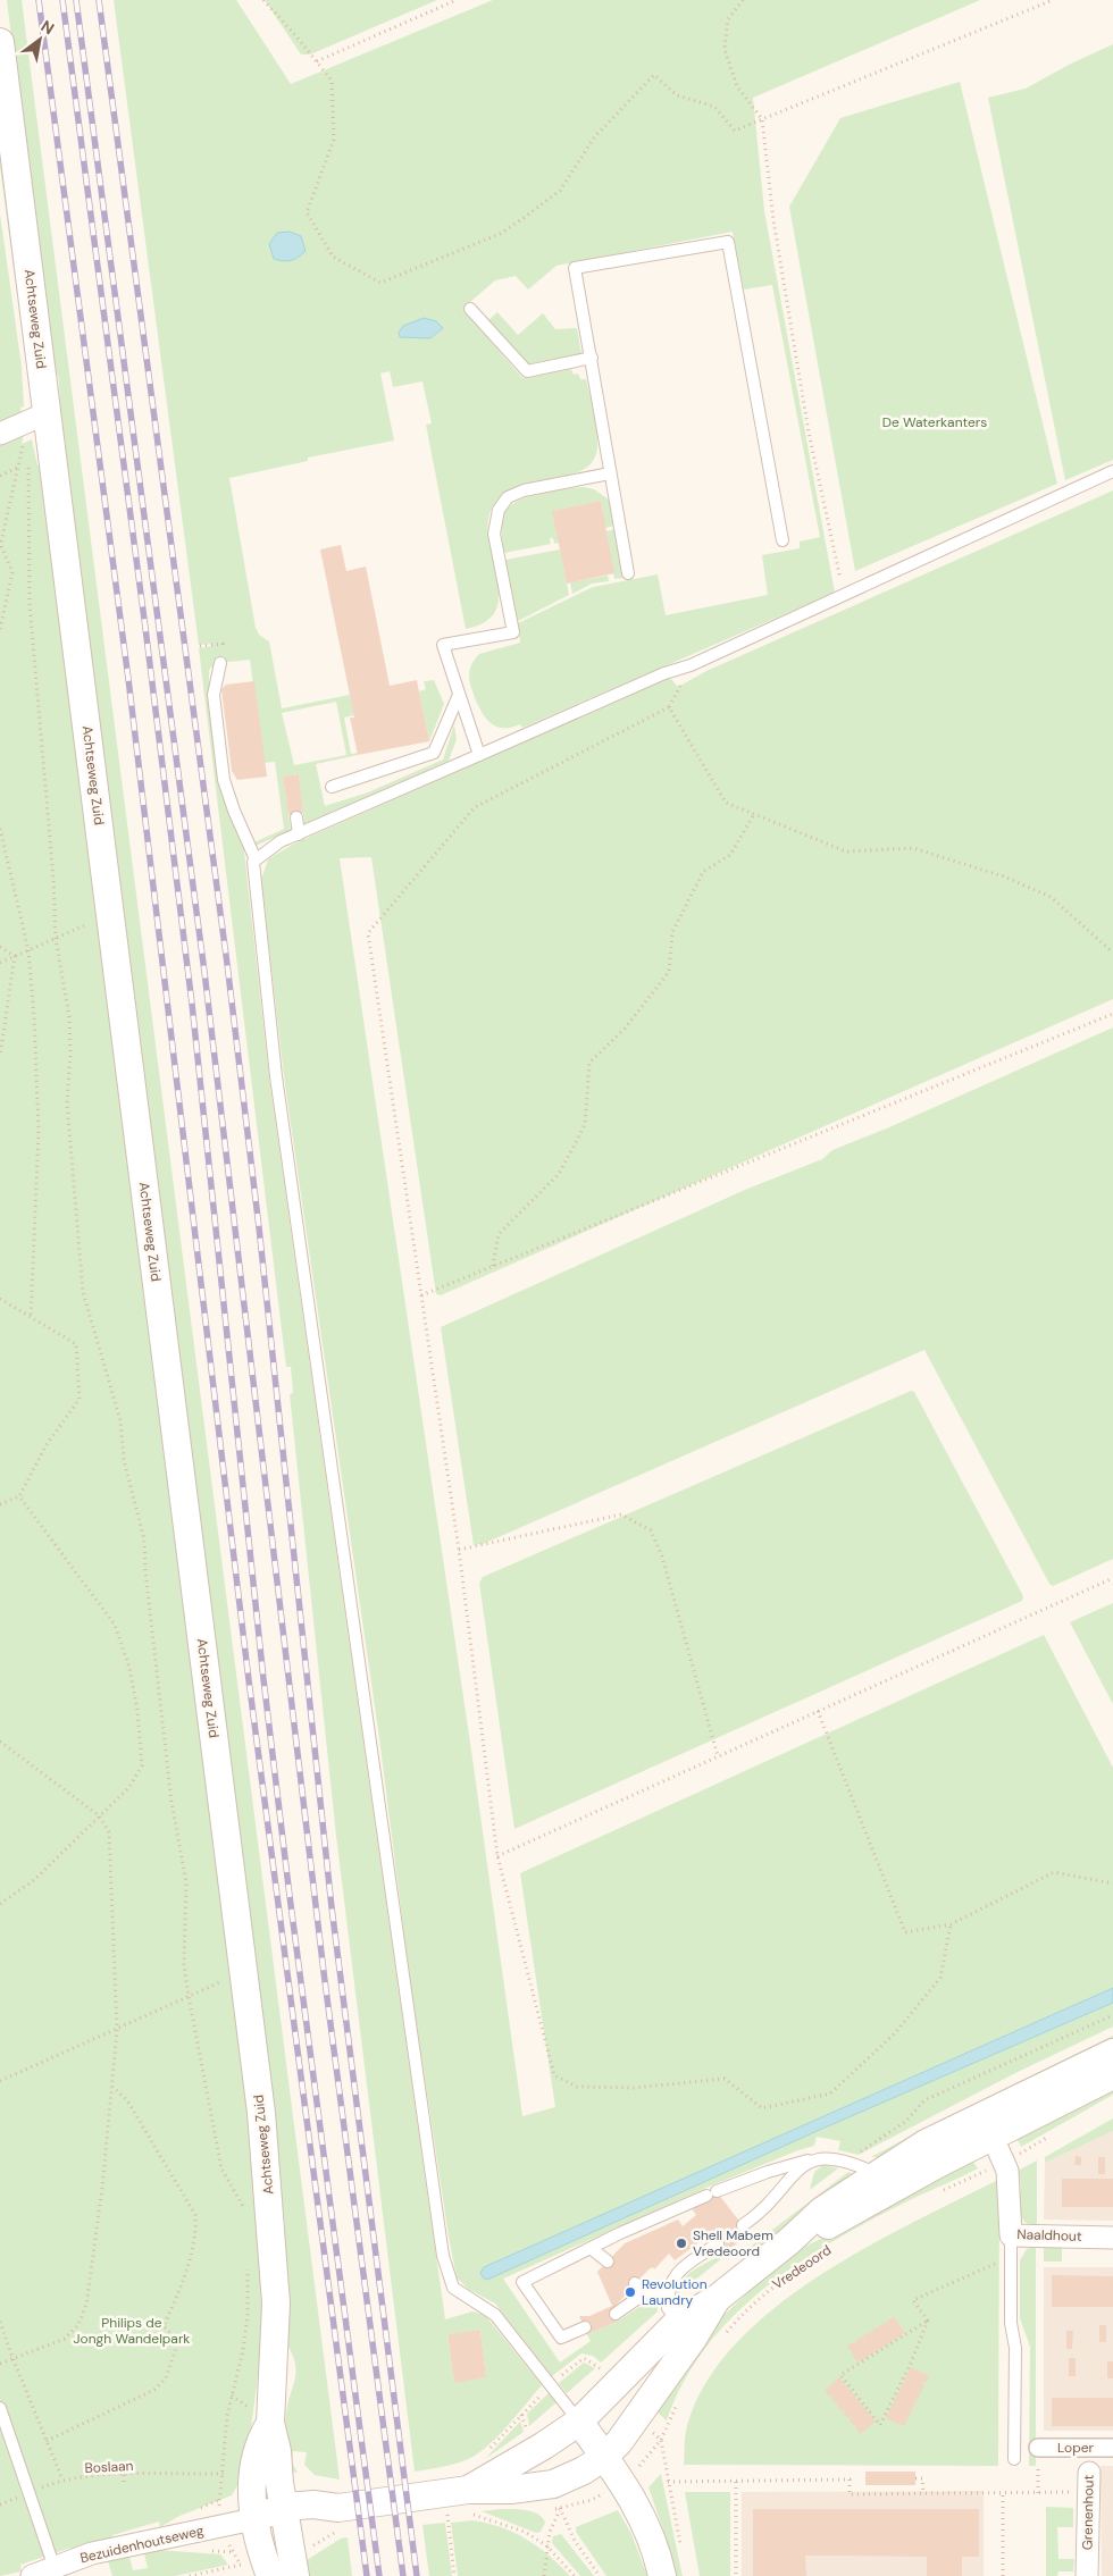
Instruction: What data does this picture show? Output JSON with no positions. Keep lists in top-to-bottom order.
{
  "streets": {
    "street": [
      "Achtseweg Zuid",
      "Naaldhout",
      "Vredeoord",
      "Loper",
      "Grenenhout",
      "Bezuidenhoutseweg"
    ],
    "path": ["Boslaan"]
  },
  "crossings": [
    ["Achtseweg Zuid", "Bezuidenhoutseweg"],
    ["Naaldhout", "Vredeoord"],
    ["Vredeoord", "Bezuidenhoutseweg"],
    ["Loper", "Grenenhout"]
  ],
  "parks": ["De Waterkanters", "Philips de Jongh Wandelpark"],
  "places": ["Shell Mabem Vredeoord", "Revolution Laundry"],
  "north": "top right"
}
